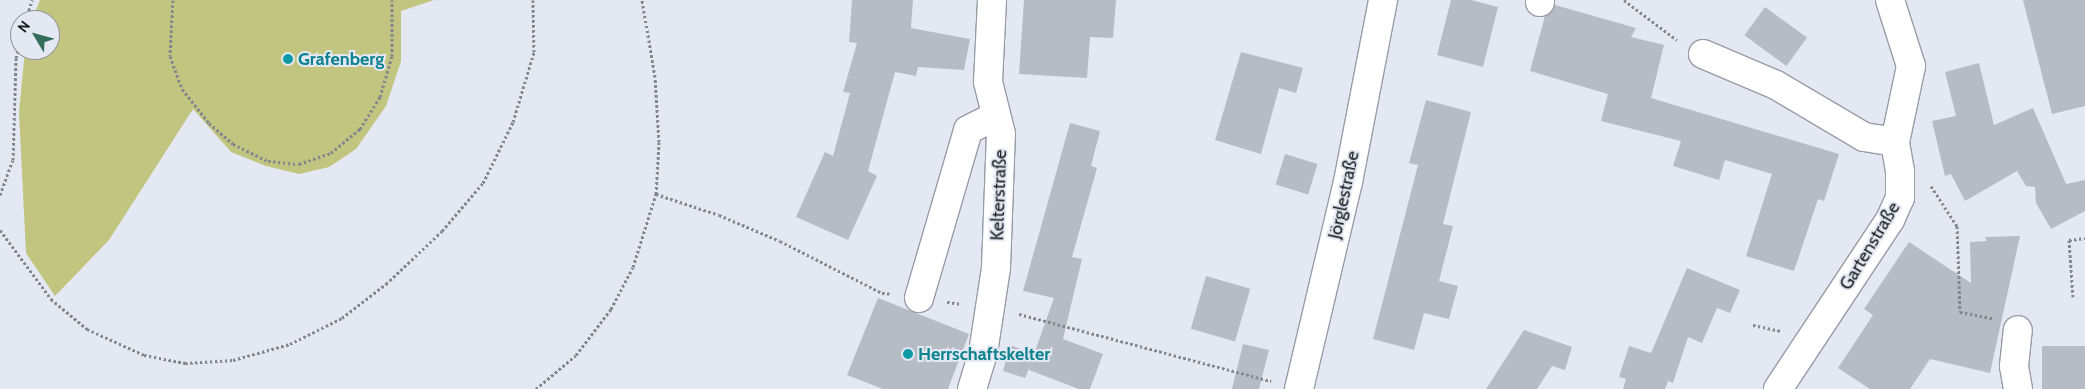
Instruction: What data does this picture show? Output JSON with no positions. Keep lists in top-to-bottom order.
{
  "streets": {
    "street": ["Kelterstraße", "Jörglestraße", "Gartenstraße"]
  },
  "places": ["Grafenberg", "Herrschaftskelter"],
  "north": "top left"
}
